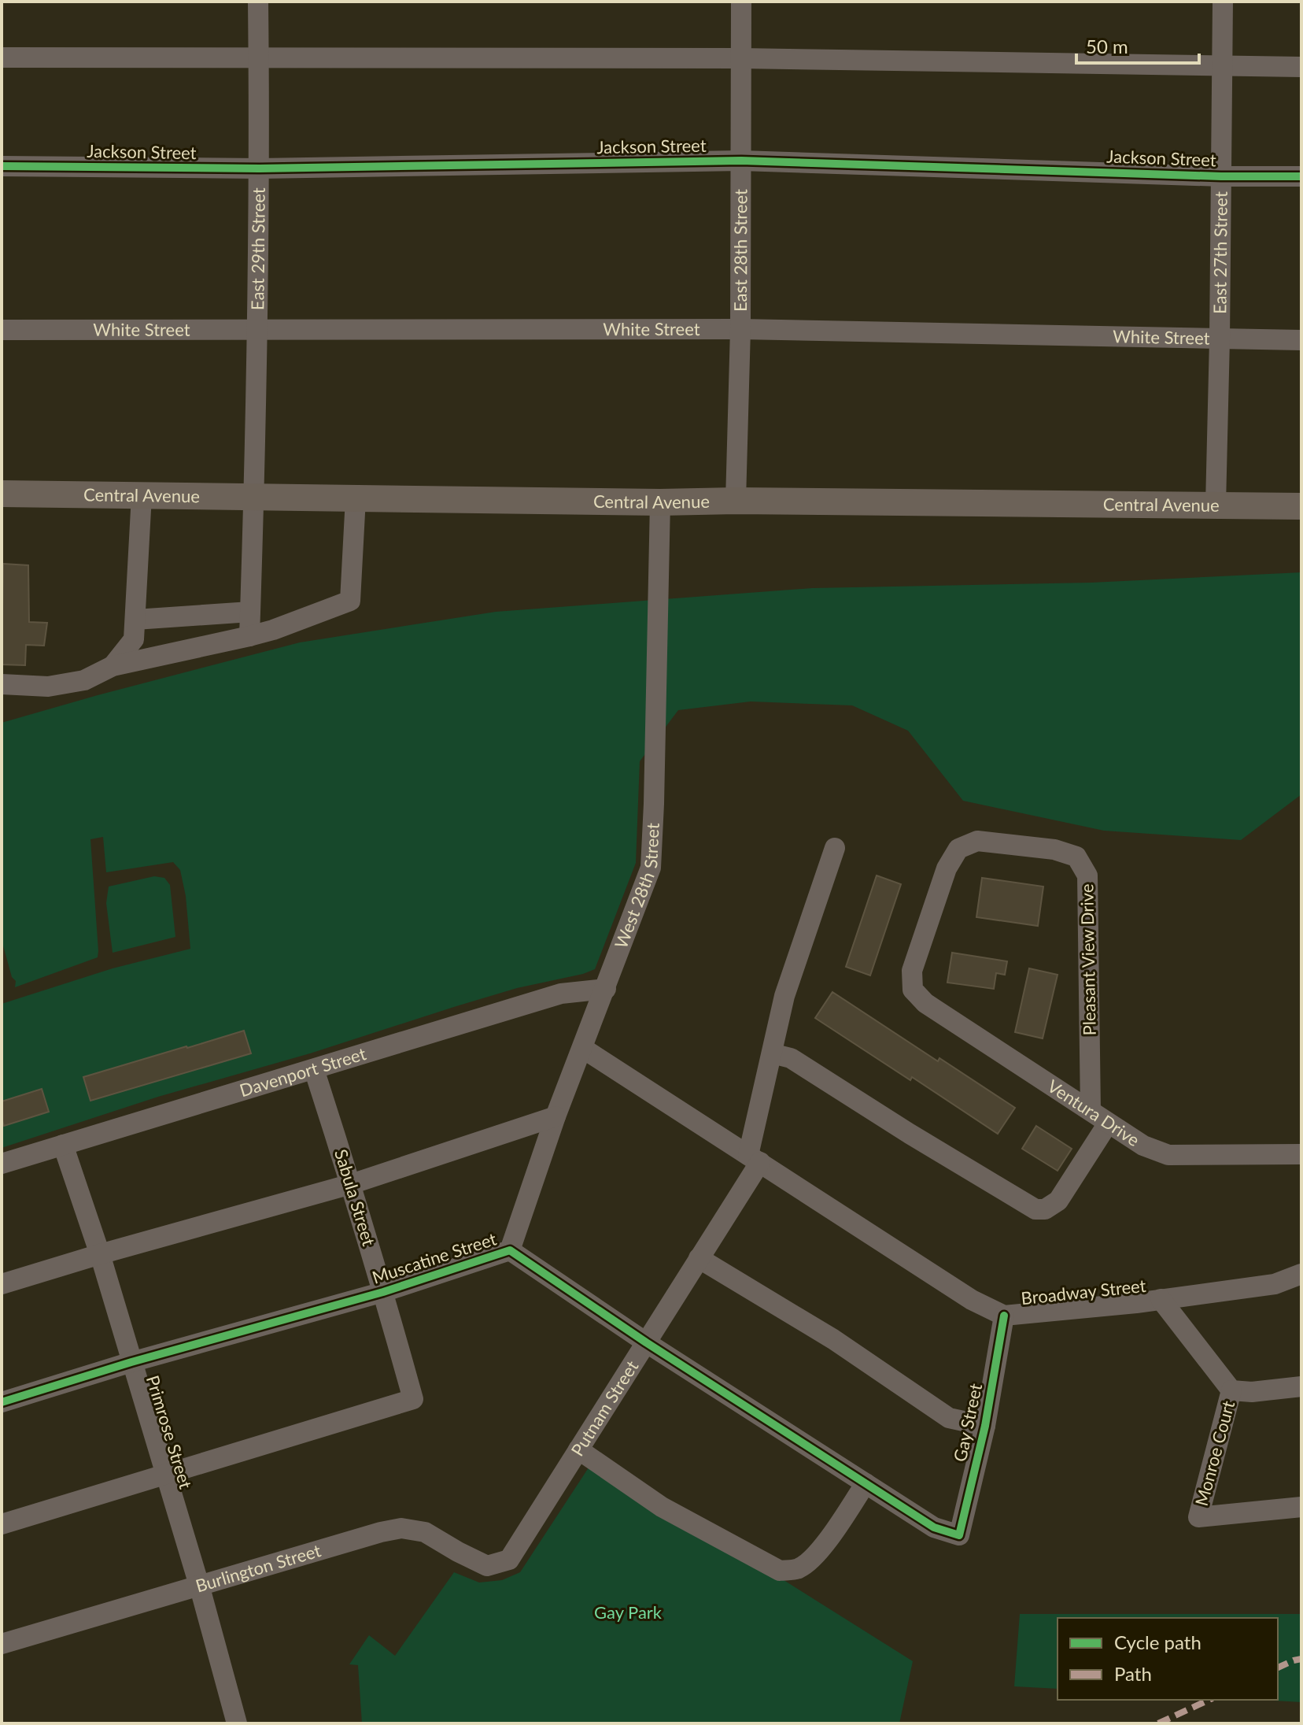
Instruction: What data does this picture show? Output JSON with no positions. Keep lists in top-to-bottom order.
{
  "streets": {
    "main road": ["Central Avenue"],
    "street": [
      "Jackson Street",
      "East 29th Street",
      "East 28th Street",
      "East 27th Street",
      "White Street",
      "West 28th Street",
      "Pleasant View Drive",
      "Davenport Street",
      "Ventura Drive",
      "Sabula Street",
      "Muscatine Street",
      "Broadway Street",
      "Putnam Street",
      "Gay Street",
      "Primrose Street",
      "Monroe Court",
      "Burlington Street"
    ]
  },
  "crossings": [
    ["Jackson Street", "East 29th Street"],
    ["Jackson Street", "East 28th Street"],
    ["Jackson Street", "East 27th Street"],
    ["East 29th Street", "White Street"],
    ["East 29th Street", "Central Avenue"],
    ["East 28th Street", "White Street"],
    ["East 28th Street", "Central Avenue"],
    ["East 27th Street", "White Street"],
    ["East 27th Street", "Central Avenue"],
    ["Central Avenue", "West 28th Street"],
    ["West 28th Street", "Davenport Street"],
    ["West 28th Street", "Muscatine Street"],
    ["West 28th Street", "Broadway Street"],
    ["Pleasant View Drive", "Ventura Drive"],
    ["Davenport Street", "Sabula Street"],
    ["Davenport Street", "Primrose Street"],
    ["Sabula Street", "Muscatine Street"],
    ["Sabula Street", "Primrose Street"],
    ["Muscatine Street", "Putnam Street"],
    ["Muscatine Street", "Gay Street"],
    ["Muscatine Street", "Primrose Street"],
    ["Broadway Street", "Putnam Street"],
    ["Broadway Street", "Gay Street"],
    ["Putnam Street", "Burlington Street"],
    ["Primrose Street", "Burlington Street"]
  ],
  "parks": ["Gay Park"],
  "legend": ["Cycle path", "Path"],
  "scale_bar": "50 m"
}
